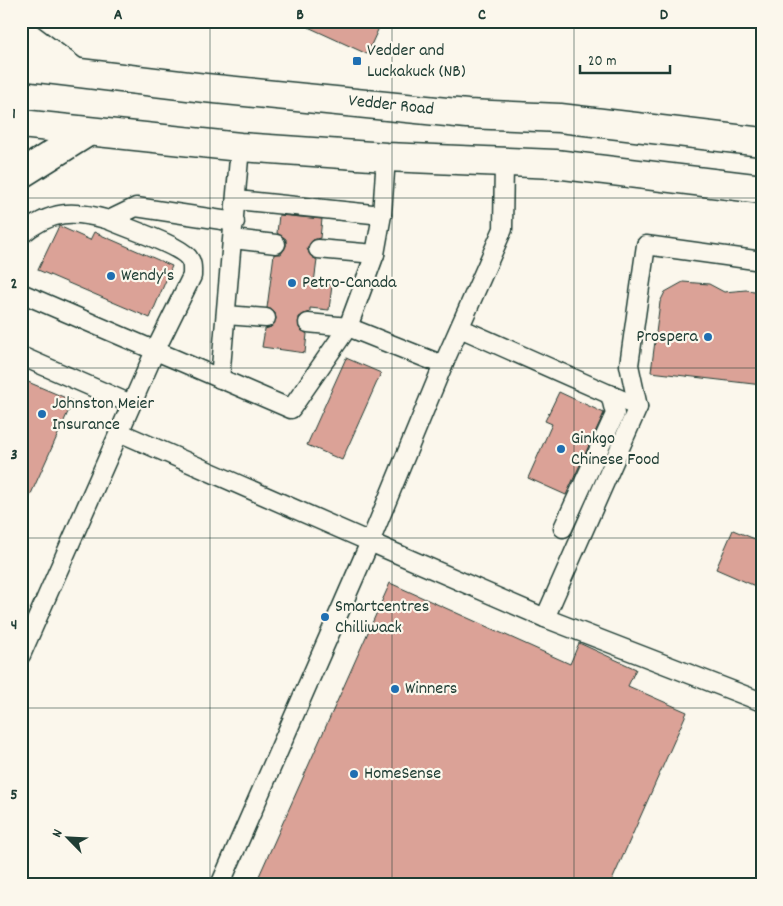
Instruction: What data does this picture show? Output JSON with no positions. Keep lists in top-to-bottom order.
{
  "streets": {
    "main road": ["Vedder Road"]
  },
  "places": {
    "transit": ["Vedder and Luckakuck (NB)"],
    "other": [
      "Wendy's",
      "Petro-Canada",
      "Prospera",
      "Johnston Meier Insurance",
      "Ginkgo Chinese Food",
      "Smartcentres Chilliwack",
      "Winners",
      "HomeSense"
    ]
  },
  "scale_bar": "20 m",
  "north": "top left",
  "grid": {
    "columns": [
      "A",
      "B",
      "C",
      "D"
    ],
    "rows": [
      "1",
      "2",
      "3",
      "4",
      "5"
    ]
  }
}
